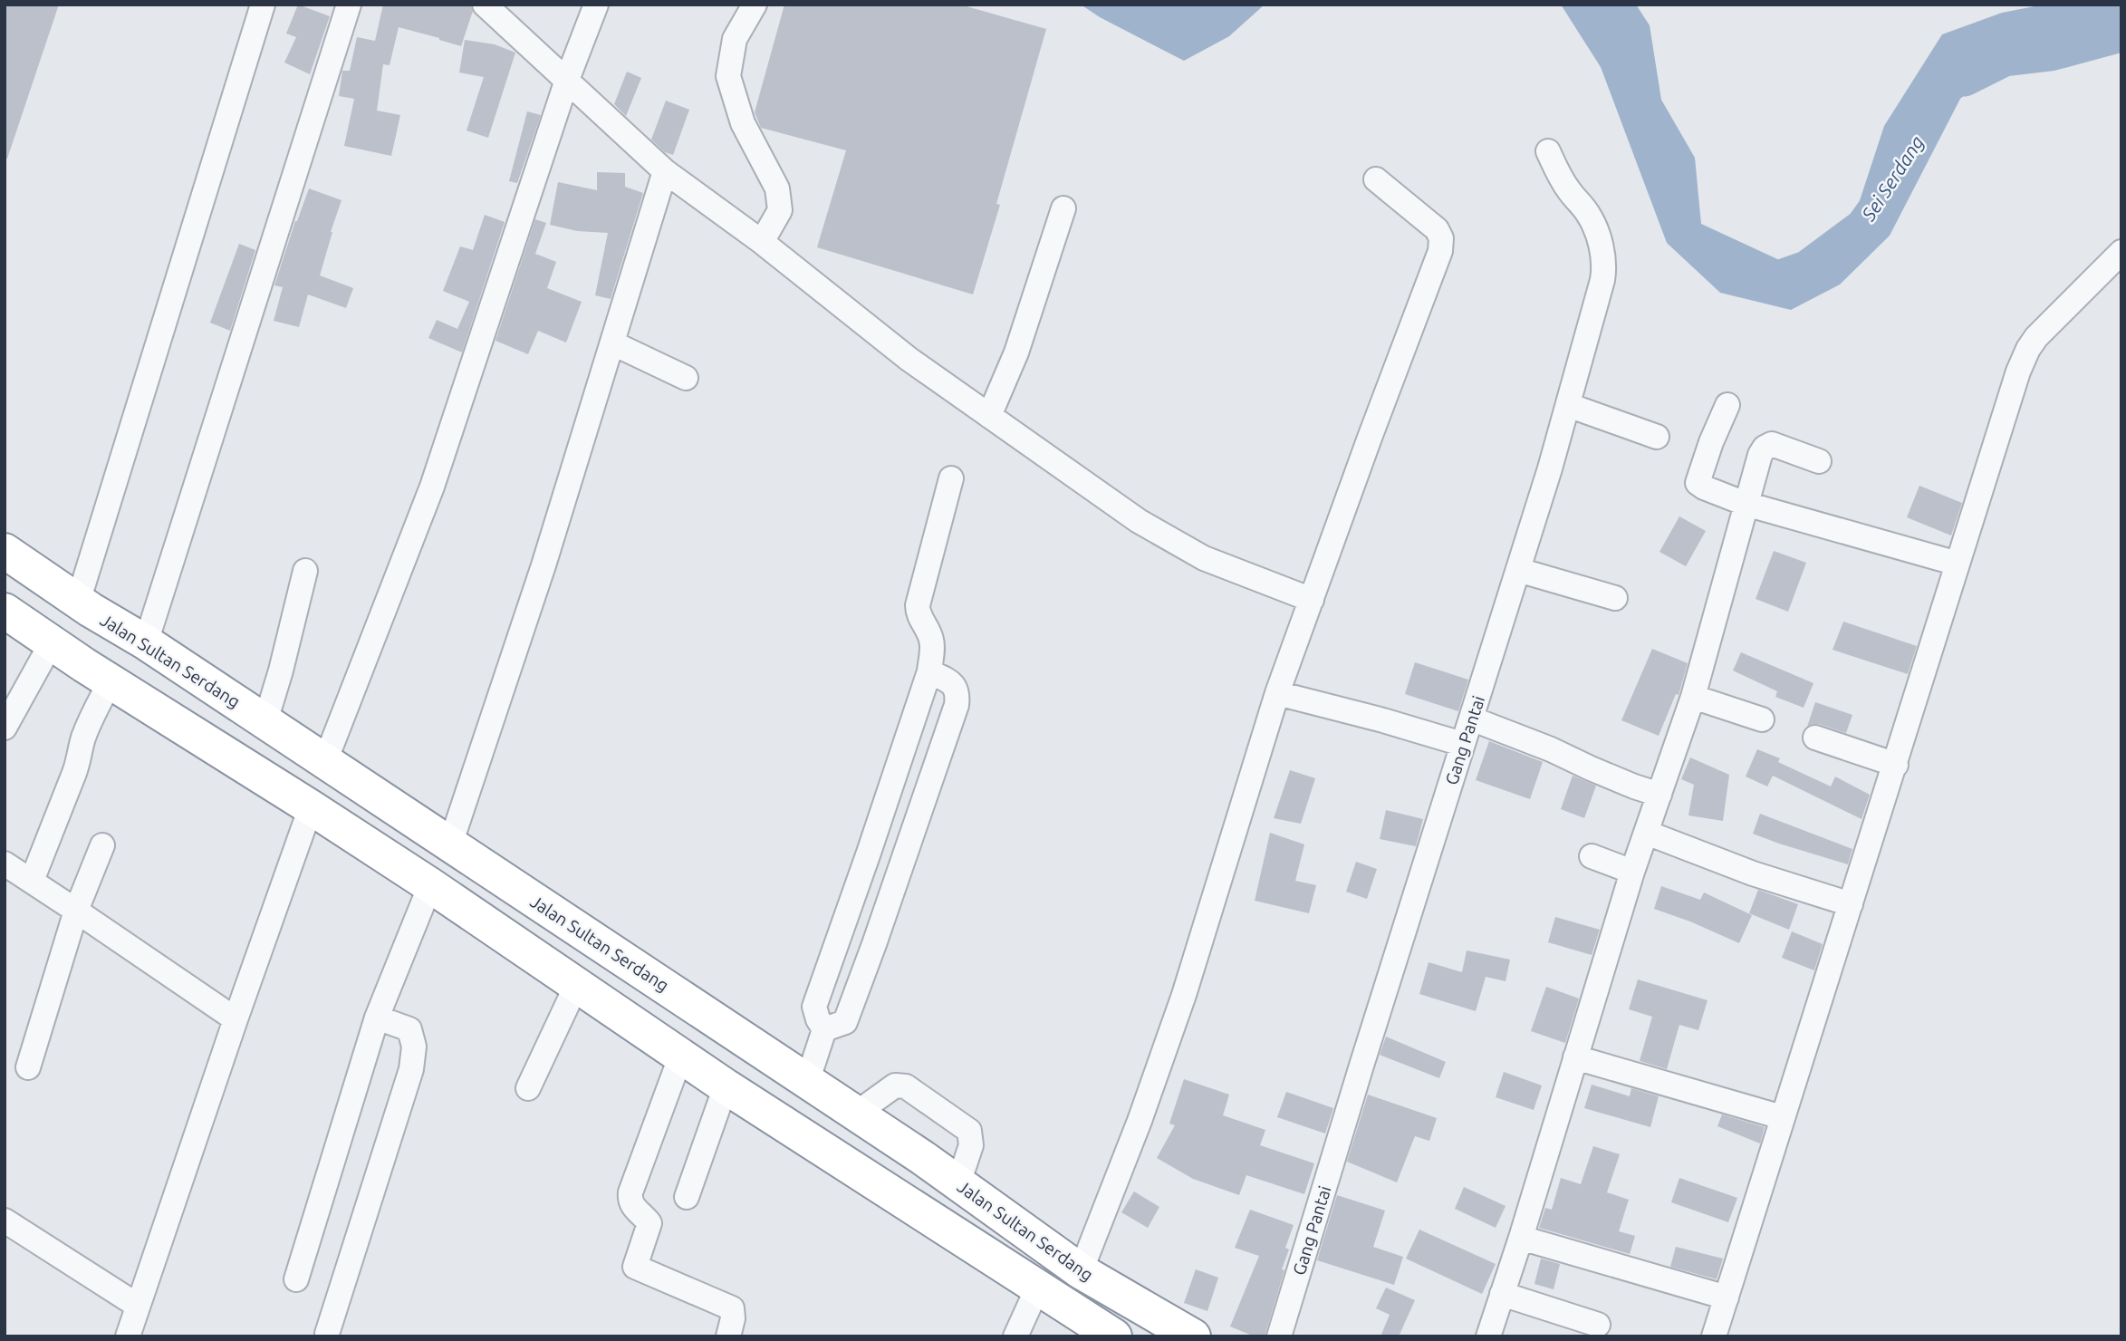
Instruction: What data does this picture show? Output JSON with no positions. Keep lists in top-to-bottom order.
{
  "streets": {
    "highway": ["Jalan Sultan Serdang"],
    "street": ["Gang Pantai"]
  },
  "water": ["Sei Serdang"]
}
